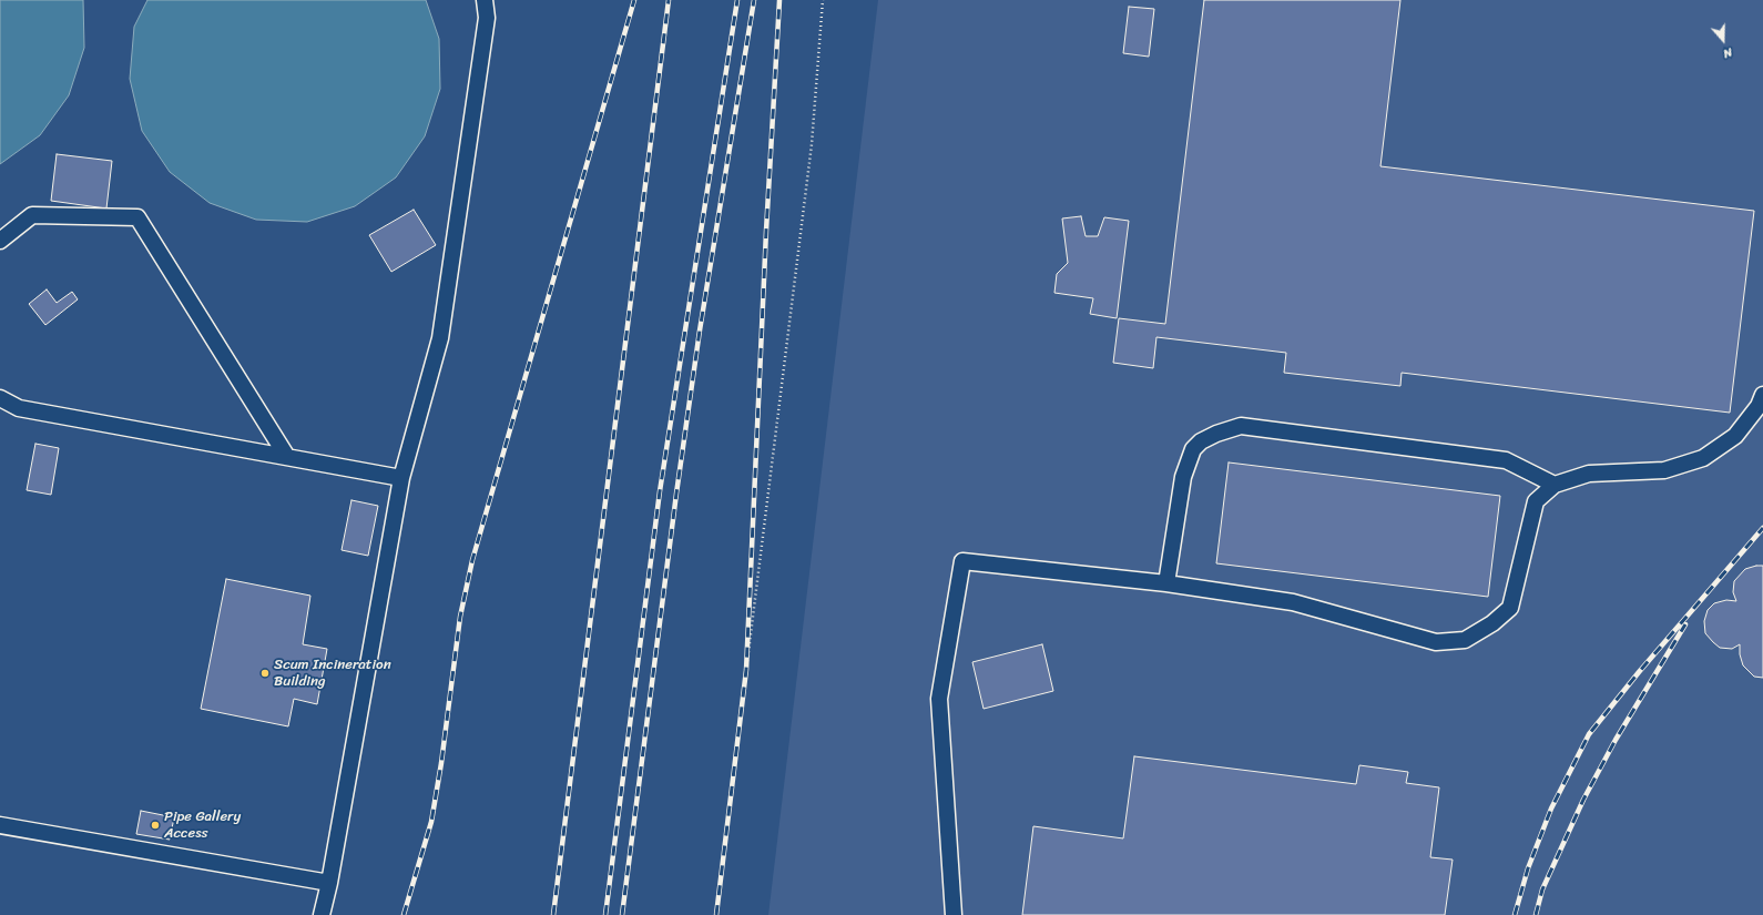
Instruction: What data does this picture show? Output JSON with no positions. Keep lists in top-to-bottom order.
{
  "places": ["Scum Incineration Building", "Pipe Gallery Access"],
  "north": "bottom"
}
